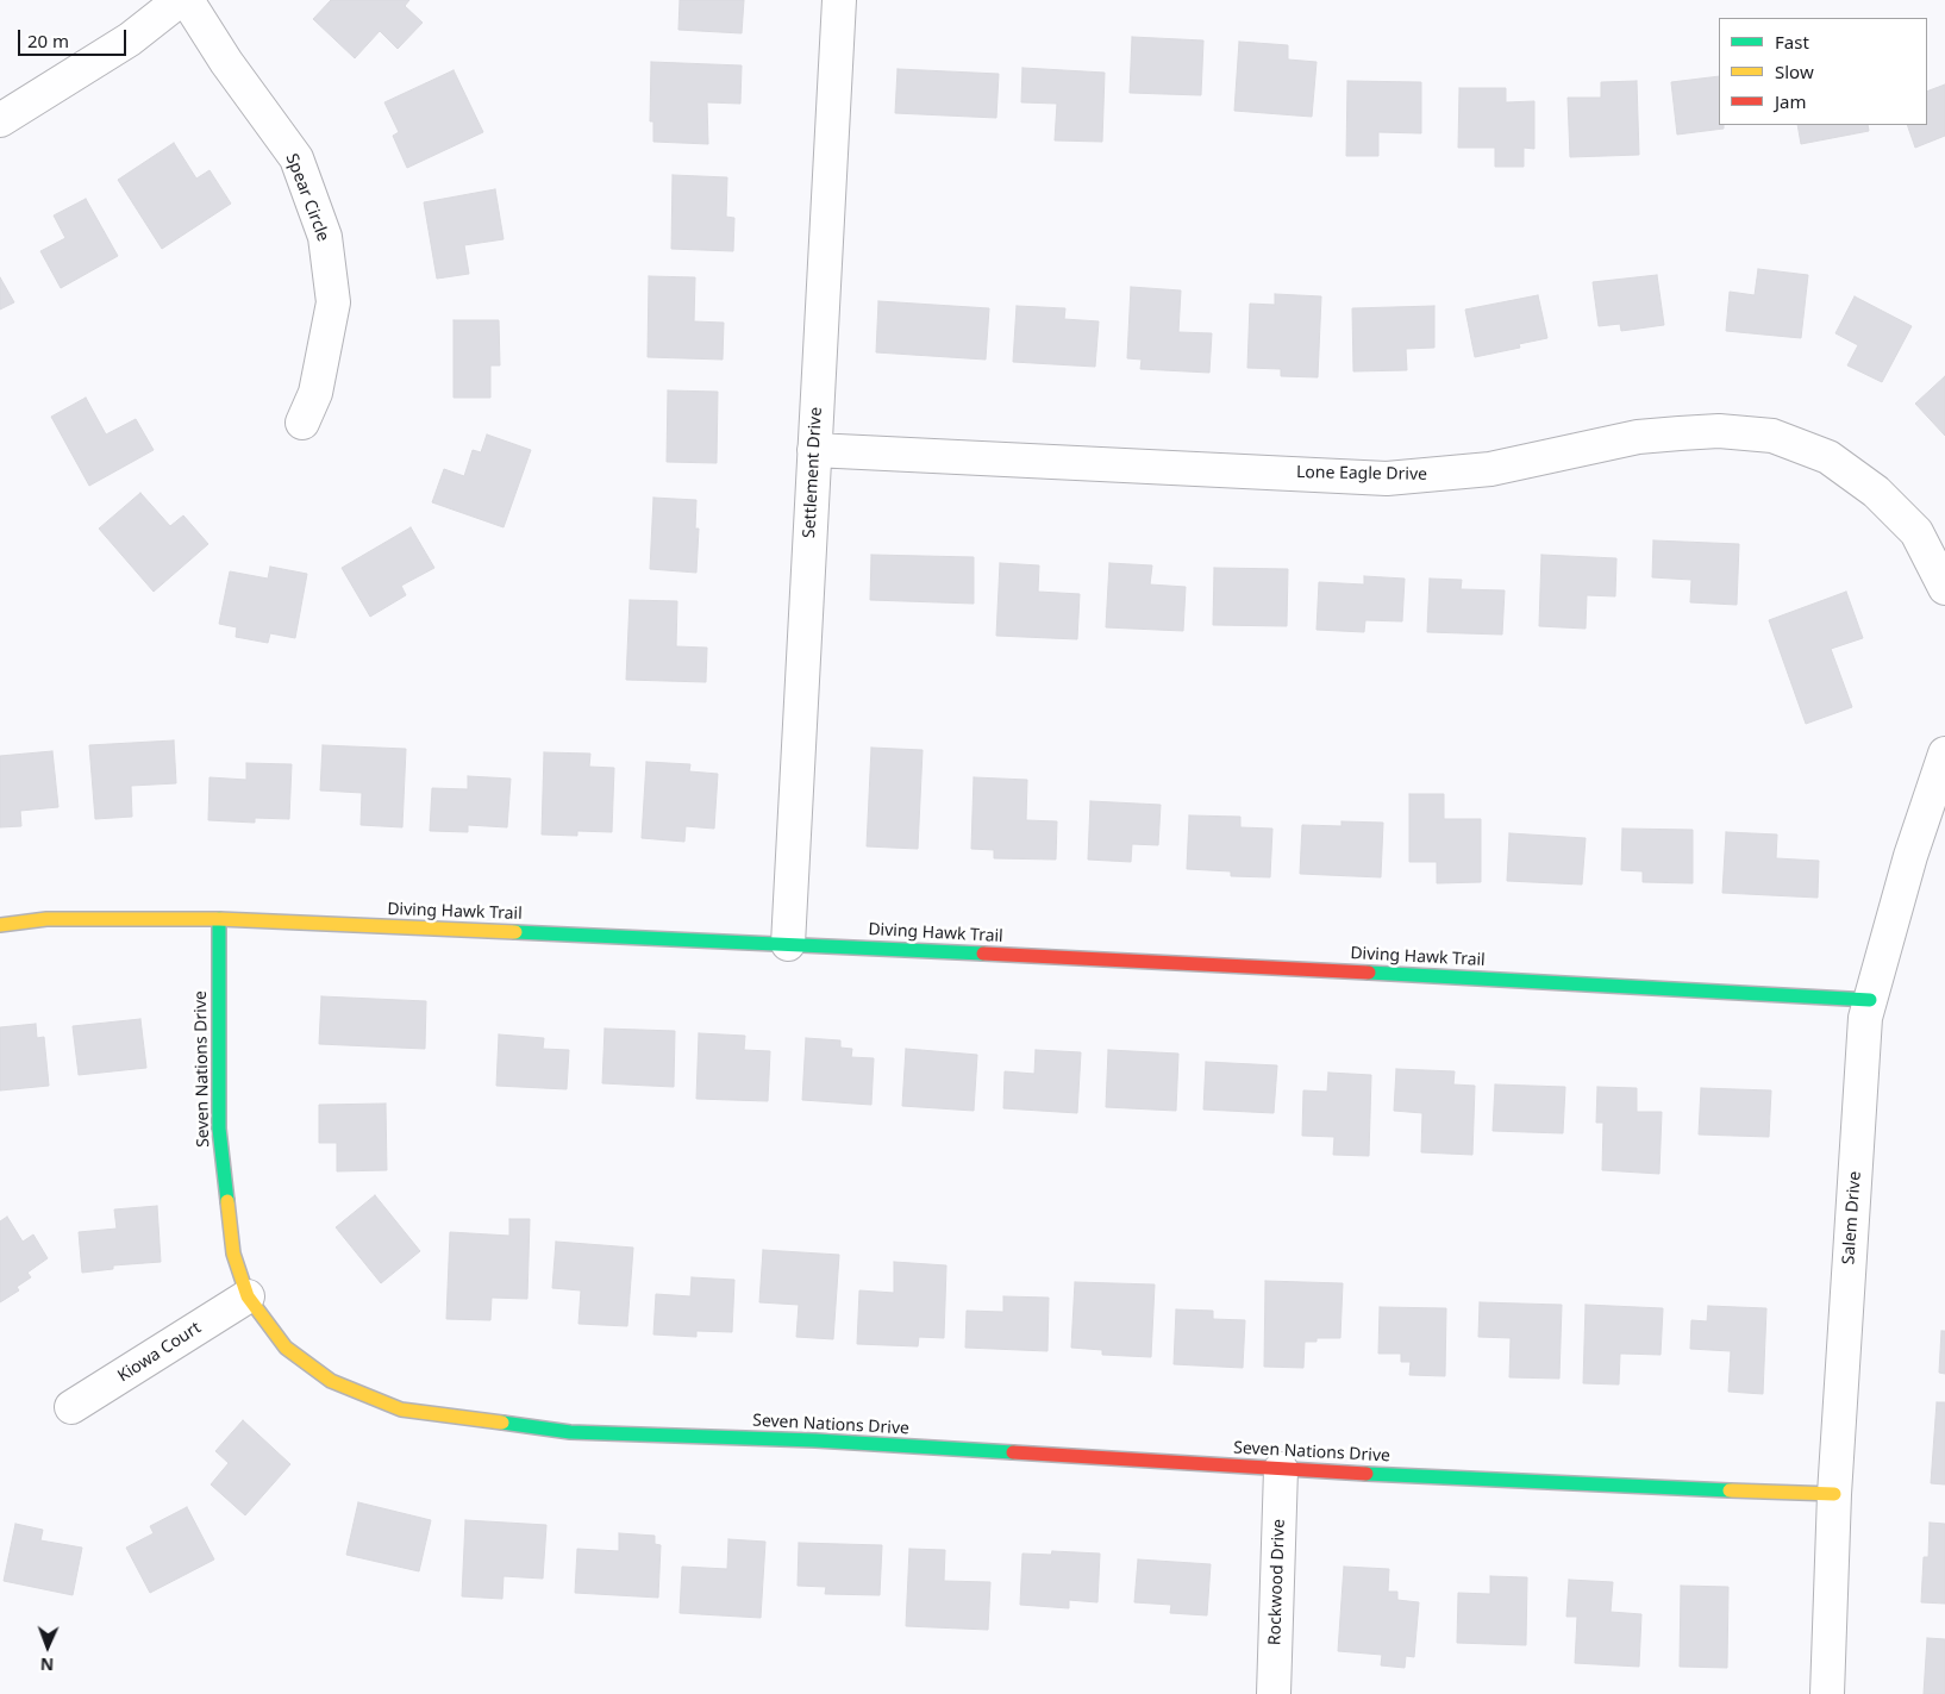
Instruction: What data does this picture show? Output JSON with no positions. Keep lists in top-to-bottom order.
{
  "streets": {
    "street": [
      "Spear Circle",
      "Settlement Drive",
      "Lone Eagle Drive",
      "Diving Hawk Trail",
      "Seven Nations Drive",
      "Salem Drive",
      "Kiowa Court",
      "Rockwood Drive"
    ]
  },
  "crossings": [
    ["Settlement Drive", "Lone Eagle Drive"],
    ["Settlement Drive", "Diving Hawk Trail"],
    ["Diving Hawk Trail", "Seven Nations Drive"],
    ["Diving Hawk Trail", "Salem Drive"],
    ["Seven Nations Drive", "Salem Drive"],
    ["Seven Nations Drive", "Kiowa Court"],
    ["Seven Nations Drive", "Rockwood Drive"]
  ],
  "legend": ["Fast", "Slow", "Jam"],
  "scale_bar": "20 m",
  "north": "bottom"
}
